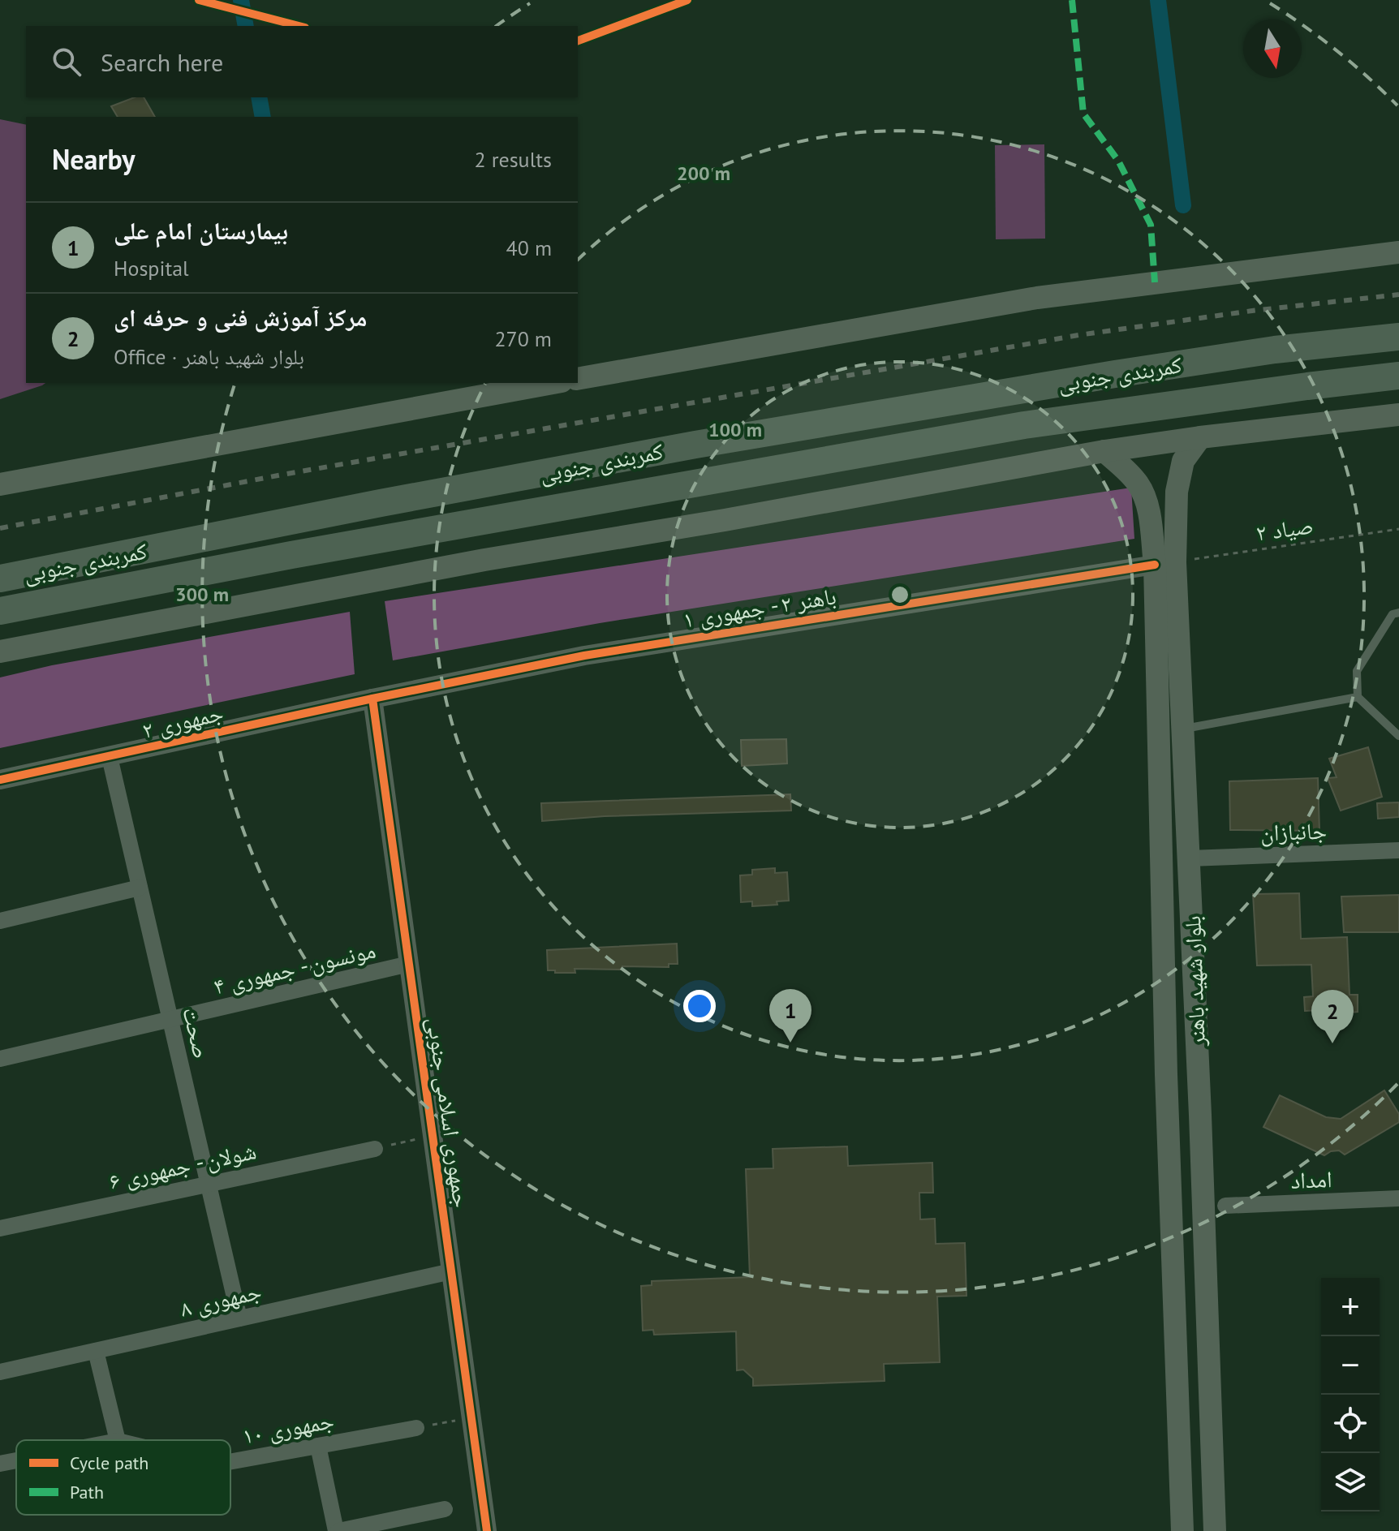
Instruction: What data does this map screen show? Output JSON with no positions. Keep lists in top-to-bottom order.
{
  "streets": {
    "highway": ["کمربندی جنوبی"],
    "main road": ["بلوار شهید باهنر"],
    "street": [
      "باهنر ۲ - جمهوری ۱",
      "جمهوری ۲",
      "جانبازان",
      "مونسون - جمهوری ۴",
      "صحت",
      "جمهوری اسلامی جنوبی",
      "شولان - جمهوری ۶",
      "امداد",
      "جمهوری ۸",
      "جمهوری ۱۰"
    ],
    "path": ["صیاد ۲"]
  },
  "crossings": [
    ["صیاد ۲", "باهنر ۲ - جمهوری ۱"],
    ["صیاد ۲", "بلوار شهید باهنر"],
    ["باهنر ۲ - جمهوری ۱", "جمهوری ۲"],
    ["باهنر ۲ - جمهوری ۱", "بلوار شهید باهنر"],
    ["باهنر ۲ - جمهوری ۱", "جمهوری اسلامی جنوبی"],
    ["جمهوری ۲", "صحت"],
    ["جمهوری ۲", "جمهوری اسلامی جنوبی"],
    ["جانبازان", "بلوار شهید باهنر"],
    ["مونسون - جمهوری ۴", "صحت"],
    ["مونسون - جمهوری ۴", "جمهوری اسلامی جنوبی"],
    ["صحت", "شولان - جمهوری ۶"],
    ["صحت", "جمهوری ۸"],
    ["جمهوری اسلامی جنوبی", "جمهوری ۸"]
  ],
  "legend": ["Cycle path", "Path"],
  "north": "bottom",
  "page": {
    "search": "Search here",
    "heading": ["Nearby", "2 results"],
    "list": [
      {
        "mark": "1",
        "name": "بیمارستان امام علی",
        "note": "Hospital",
        "value": "40 m"
      },
      {
        "mark": "2",
        "name": "مرکز آموزش فنی و حرفه ای",
        "note": "Office · بلوار شهید باهنر",
        "value": "270 m"
      }
    ],
    "pins": ["1", "2"],
    "map_buttons": ["+", "−"]
  },
  "rings": ["200 m", "100 m", "300 m"]
}
